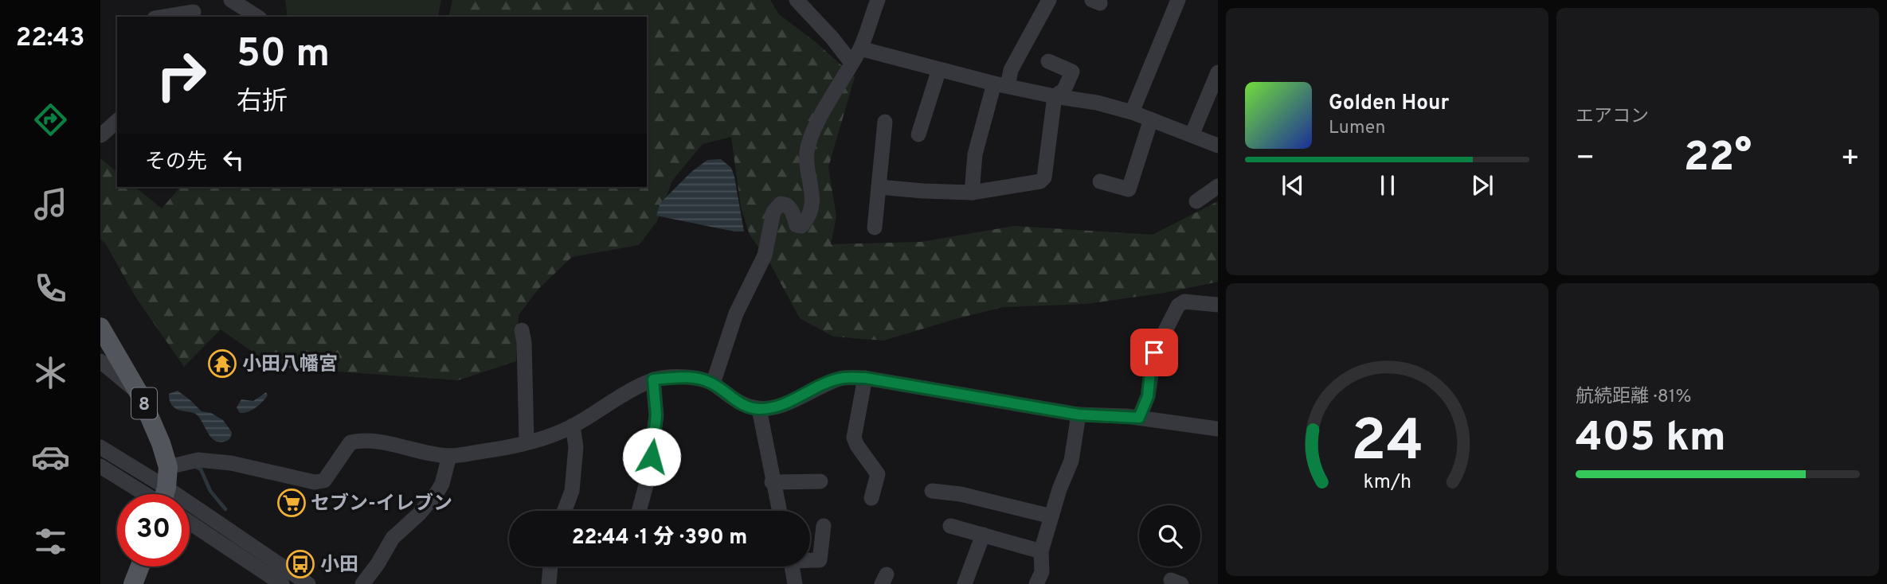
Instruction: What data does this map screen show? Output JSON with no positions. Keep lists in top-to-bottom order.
{
  "streets": {
    "main road": ["8"]
  },
  "places": {
    "temple": ["小田八幡宮"],
    "supermarket": ["セブン-イレブン"],
    "bus stop": ["小田"]
  },
  "page": {
    "tabs": "22:43",
    "tile": [
      "エアコン",
      ["航続距離 · 81%", "405 km"]
    ],
    "turn": ["50 m", "右折"],
    "song": ["Golden Hour", "Lumen"],
    "then": "その先",
    "heat": ["−", "22°", "+"],
    "limit": "30",
    "trip": "22:44 · 1 分 · 390 m",
    "gauge": ["24", "km/h"]
  }
}
